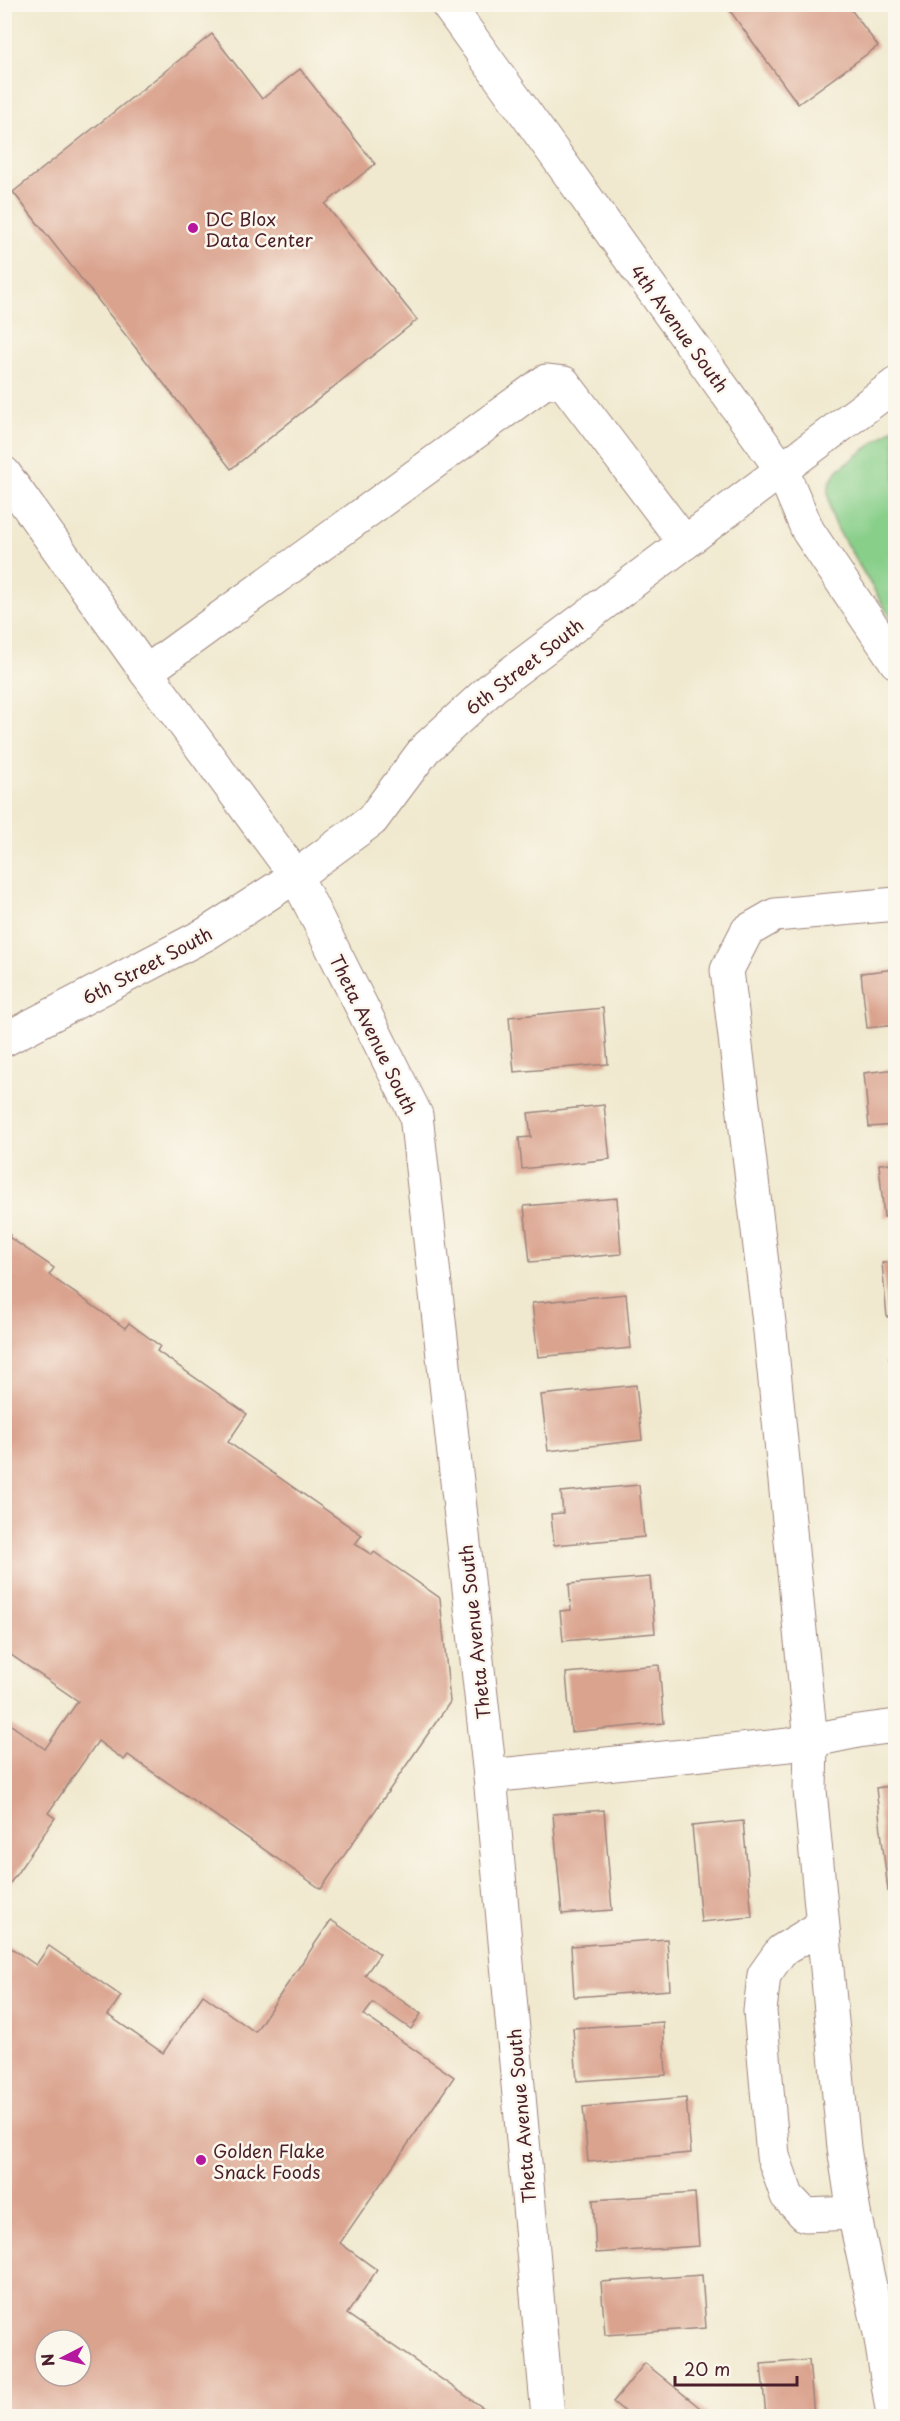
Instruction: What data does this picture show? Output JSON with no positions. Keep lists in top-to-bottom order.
{
  "streets": {
    "street": ["4th Avenue South", "6th Street South", "Theta Avenue South"]
  },
  "crossings": [
    ["4th Avenue South", "6th Street South"],
    ["6th Street South", "Theta Avenue South"]
  ],
  "places": ["DC Blox Data Center", "Golden Flake Snack Foods"],
  "scale_bar": "20 m",
  "north": "left"
}
